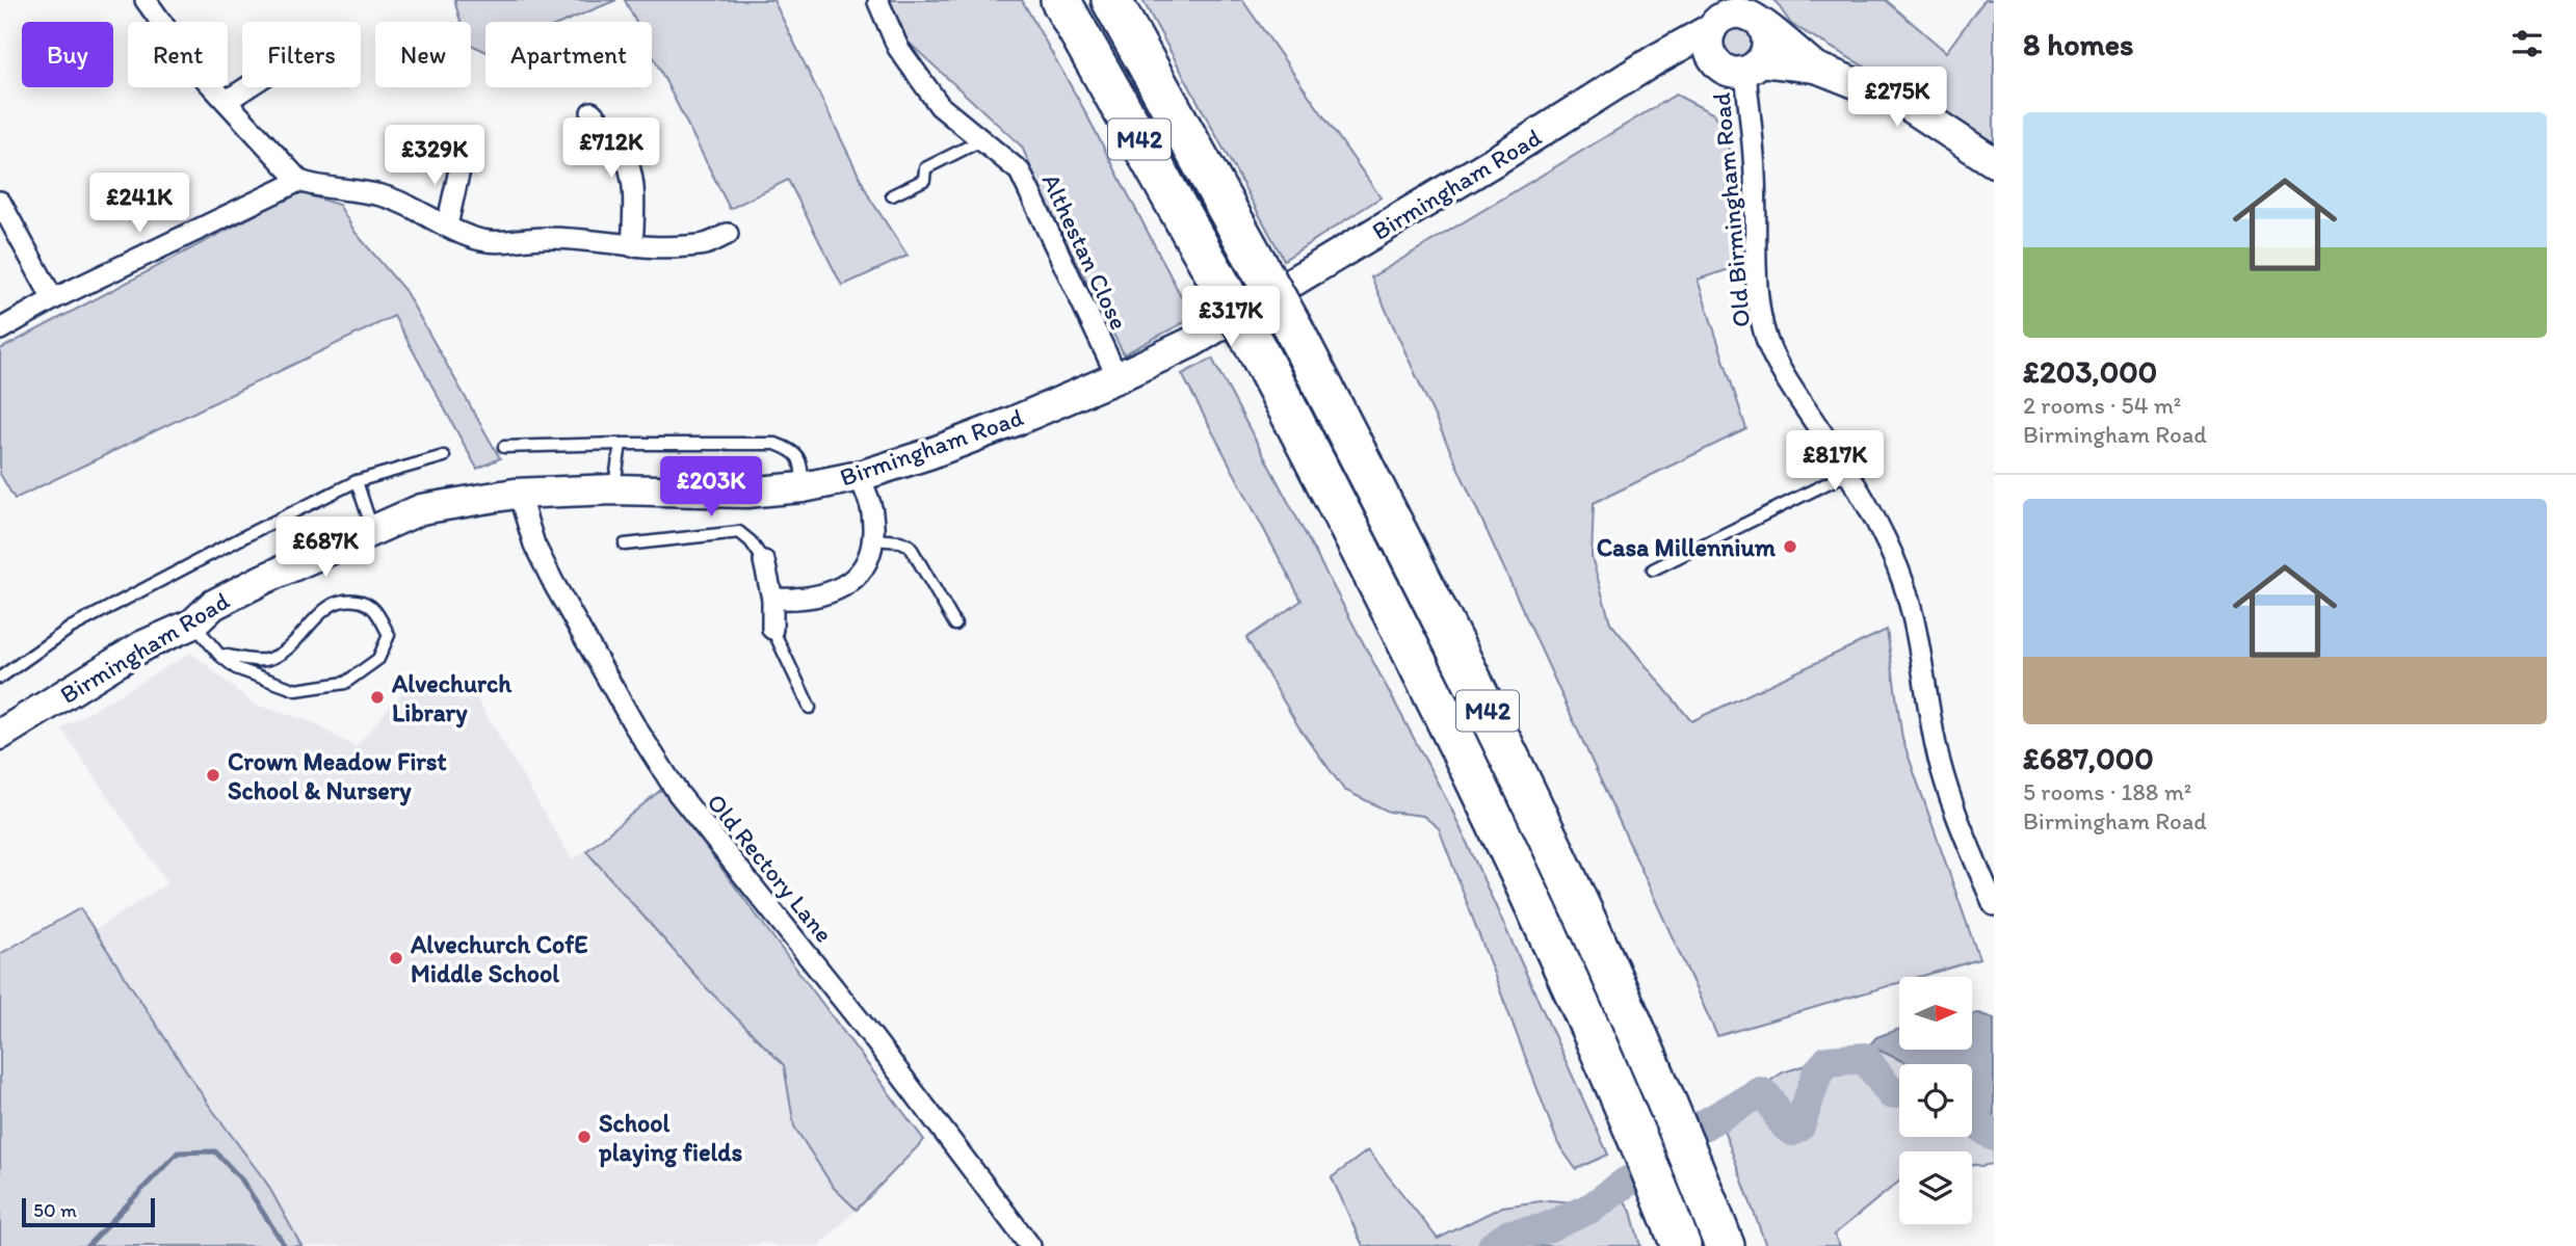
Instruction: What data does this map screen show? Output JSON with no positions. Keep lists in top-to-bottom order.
{
  "streets": {
    "highway": ["M42"],
    "main road": ["Birmingham Road"],
    "street": ["Old Birmingham Road", "Althestan Close", "Old Rectory Lane"]
  },
  "crossings": [
    ["Birmingham Road", "Old Birmingham Road"],
    ["Birmingham Road", "Althestan Close"],
    ["Birmingham Road", "Old Rectory Lane"]
  ],
  "places": [
    "Casa Millennium",
    "Alvechurch Library",
    "Crown Meadow First School & Nursery",
    "Alvechurch CofE Middle School",
    "School playing fields"
  ],
  "scale_bar": "50 m",
  "north": "right",
  "page": {
    "heading": "8 homes",
    "chip": [
      "Buy",
      "Rent",
      "Filters",
      "New",
      "Apartment"
    ],
    "price": [
      "£275K",
      "£712K",
      "£329K",
      "£241K",
      "£317K",
      "£817K",
      "£203K",
      "£687K"
    ],
    "list": [
      {
        "name": "£203,000",
        "note": "2 rooms · 54 m² · Birmingham Road"
      },
      {
        "name": "£687,000",
        "note": "5 rooms · 188 m² · Birmingham Road"
      }
    ],
    "scale": "50 m"
  }
}
